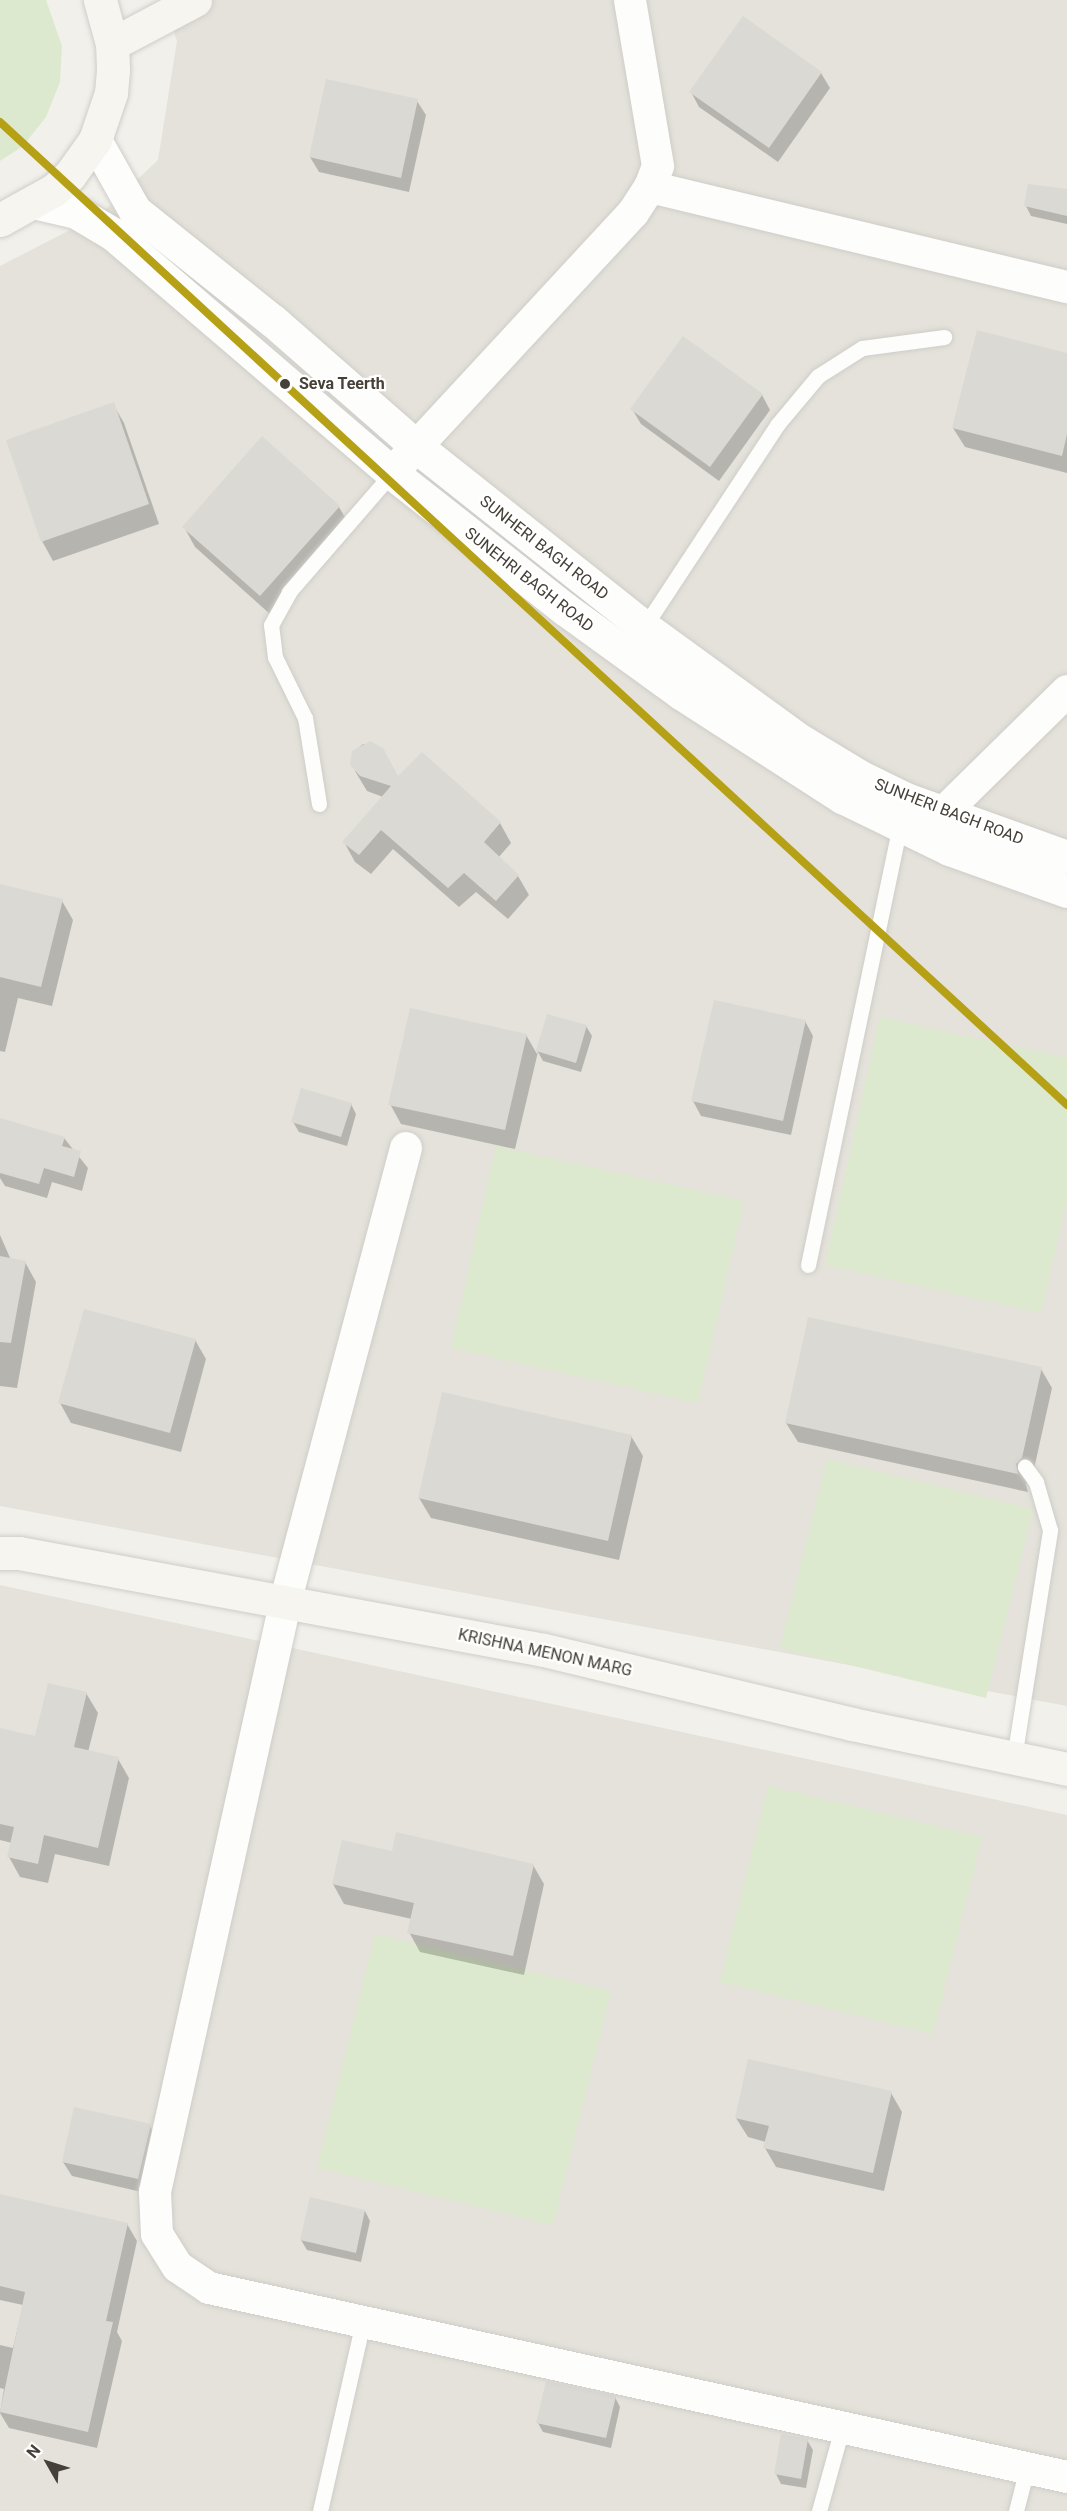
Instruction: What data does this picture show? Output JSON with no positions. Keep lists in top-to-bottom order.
{
  "streets": {
    "main road": ["KRISHNA MENON MARG"],
    "street": ["SUNHERI BAGH ROAD", "SUNEHRI BAGH ROAD"]
  },
  "places": ["Seva Teerth"],
  "north": "top left"
}
